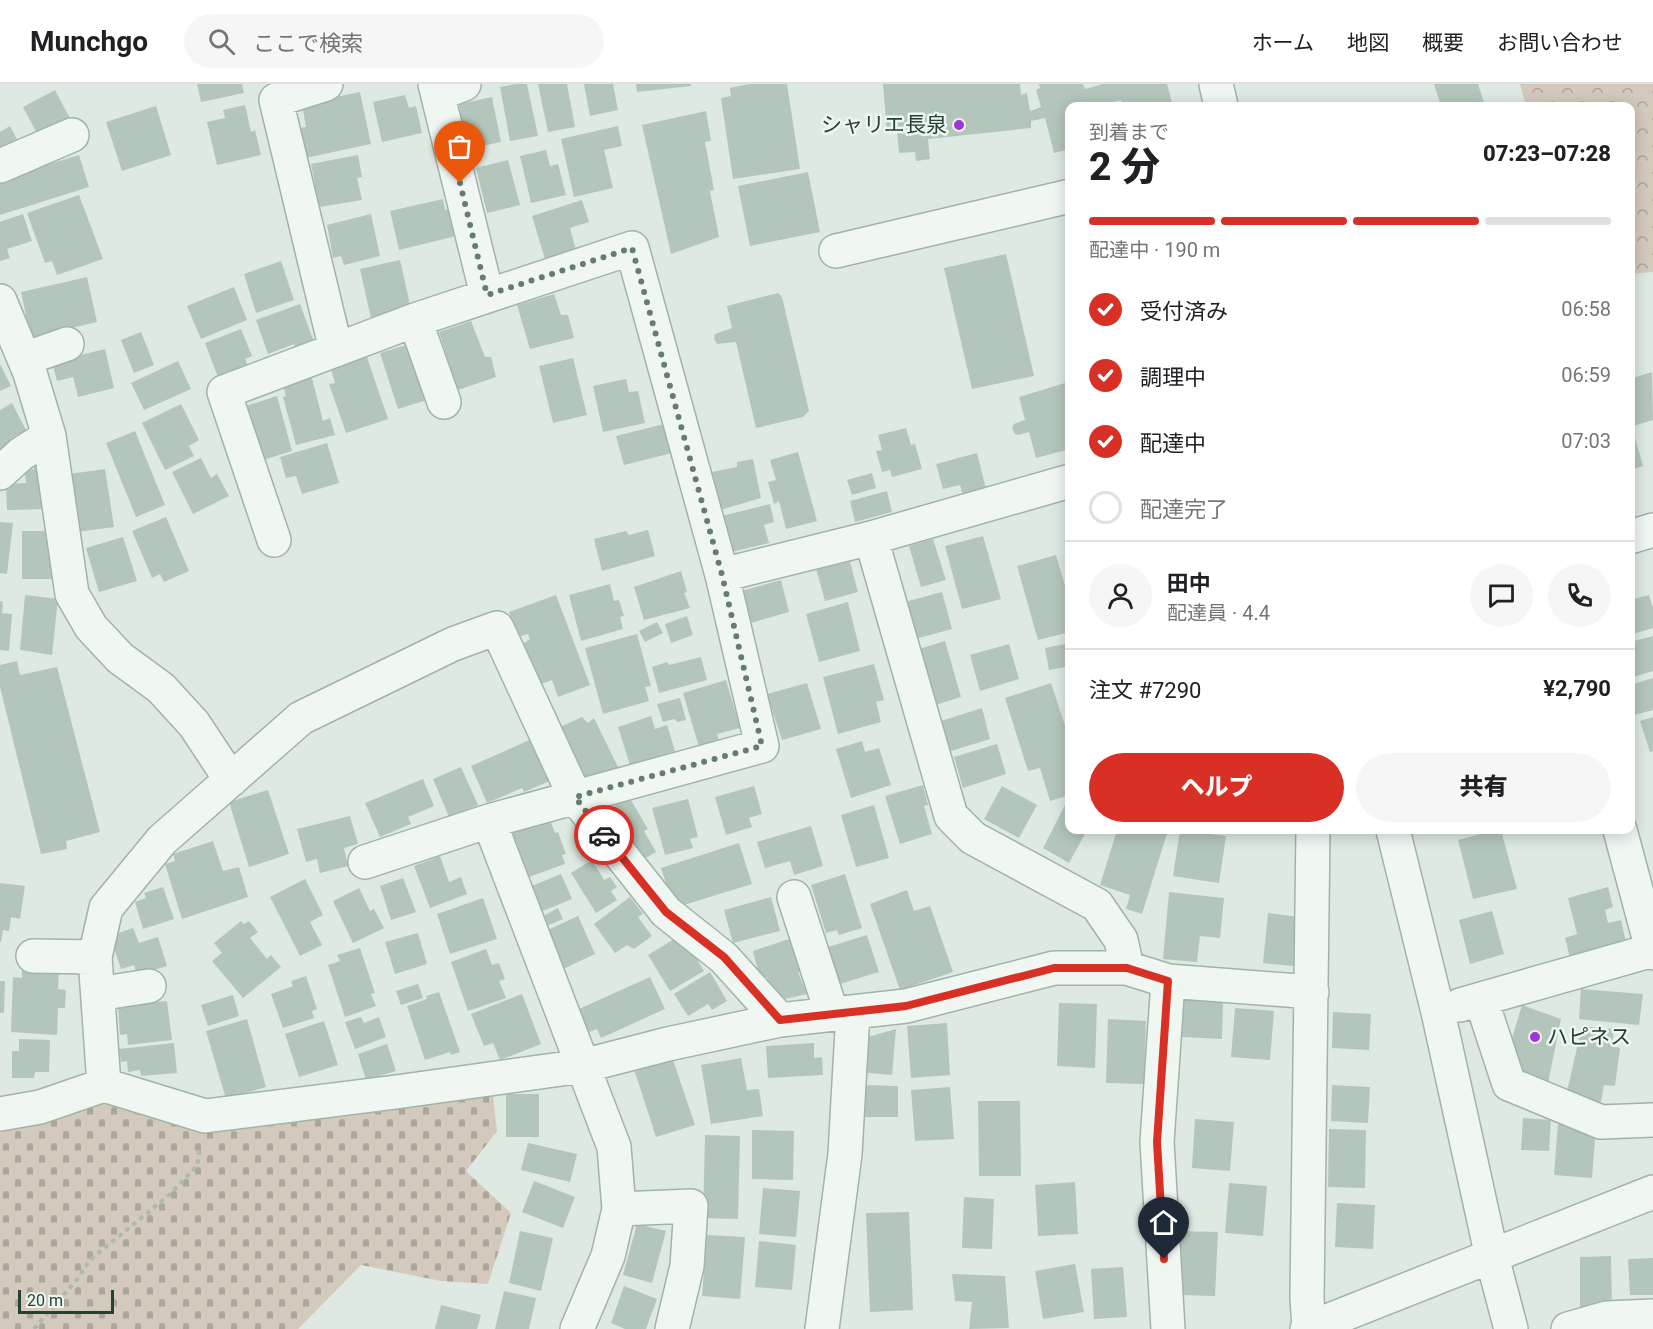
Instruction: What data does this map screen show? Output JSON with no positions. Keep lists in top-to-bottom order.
{
  "places": ["シャリエ長泉", "ハピネス"],
  "scale_bar": "20 m",
  "page": {
    "header": "Munchgo",
    "search": "ここで検索",
    "nav": [
      "ホーム",
      "地図",
      "概要",
      "お問い合わせ"
    ],
    "heading": ["2 分", "到着まで", "07:23–07:28"],
    "panel": [
      "田中",
      "配達員 · 4.4",
      "注文 #7290",
      "¥2,790"
    ],
    "bar": "配達中 · 190 m",
    "list": [
      ["受付済み", "06:58"],
      ["調理中", "06:59"],
      ["配達中", "07:03"],
      "配達完了"
    ],
    "buttons": ["ヘルプ", "共有"],
    "scale": "20 m"
  }
}
